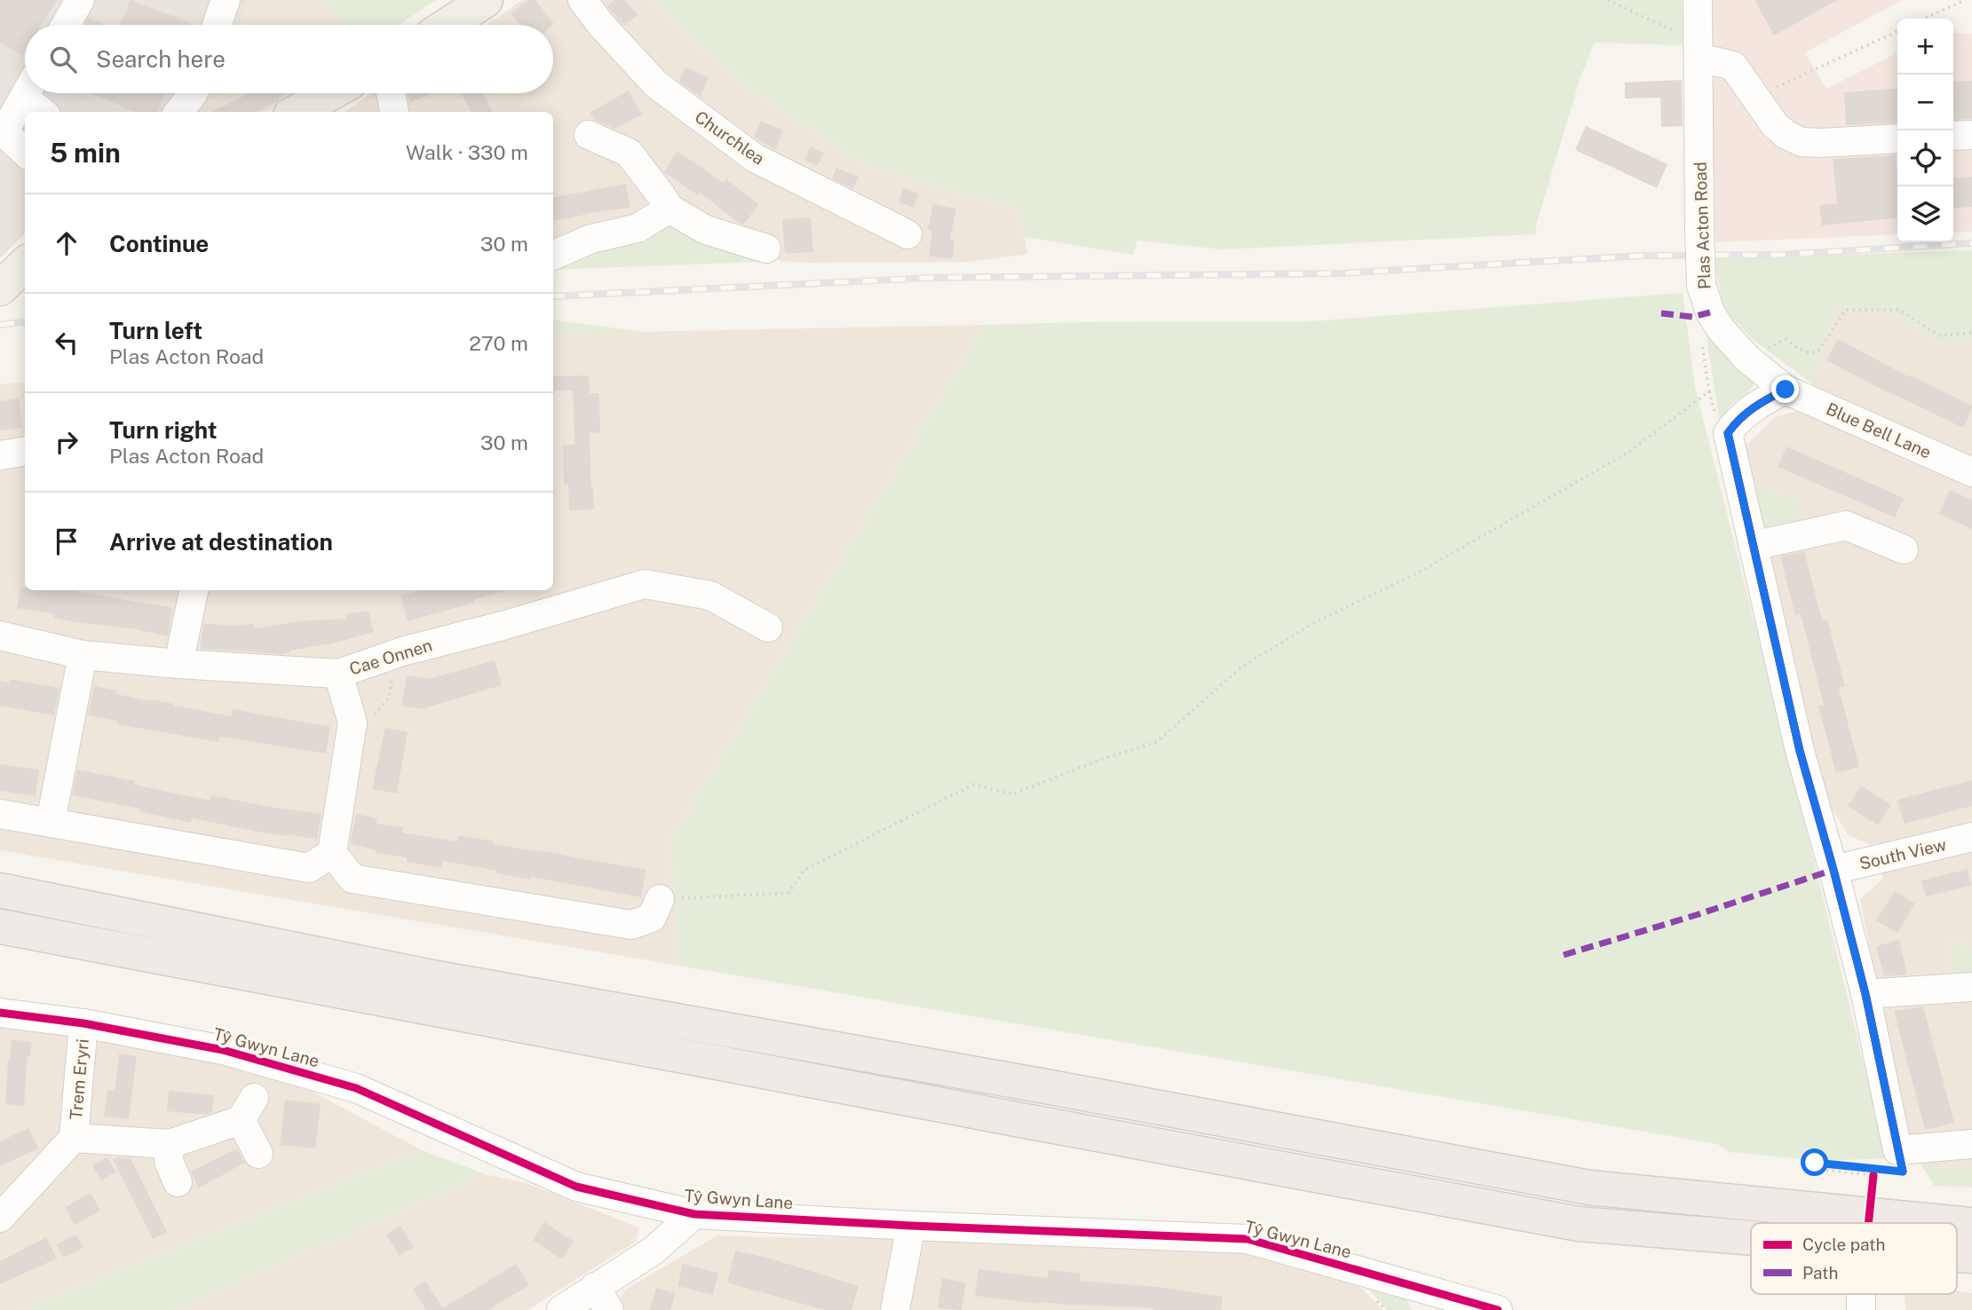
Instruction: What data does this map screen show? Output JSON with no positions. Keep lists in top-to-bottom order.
{
  "streets": {
    "street": [
      "Churchlea",
      "Plas Acton Road",
      "Blue Bell Lane",
      "Cae Onnen",
      "South View",
      "Tŷ Gwyn Lane",
      "Trem Eryri"
    ]
  },
  "crossings": [
    ["Plas Acton Road", "Blue Bell Lane"],
    ["Tŷ Gwyn Lane", "Trem Eryri"]
  ],
  "legend": ["Cycle path", "Path"],
  "page": {
    "map_buttons": ["+", "−"],
    "search": "Search here",
    "heading": ["5 min", "Walk · 330 m"],
    "list": [
      ["Continue", "30 m"],
      ["Turn left", "Plas Acton Road", "270 m"],
      ["Turn right", "Plas Acton Road", "30 m"],
      "Arrive at destination"
    ]
  }
}
